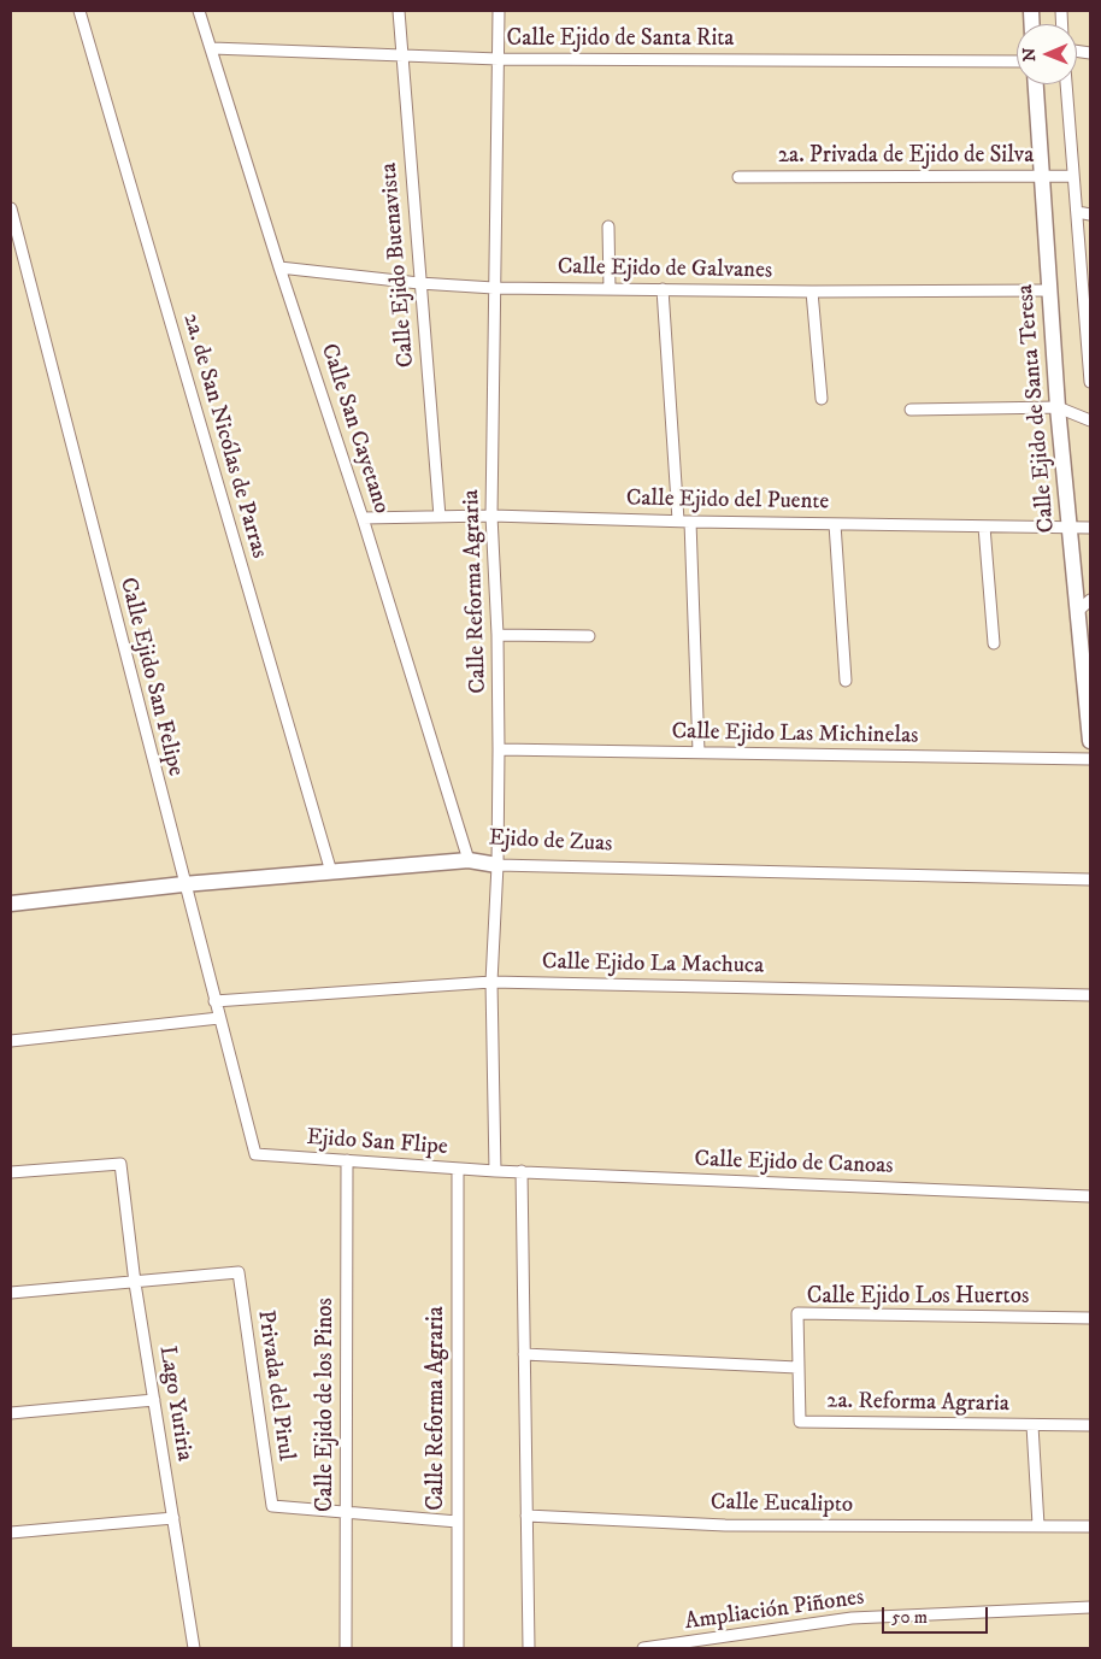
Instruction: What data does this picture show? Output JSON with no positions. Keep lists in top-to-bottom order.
{
  "streets": {
    "street": [
      "Calle Ejido de Santa Rita",
      "2a. Privada de Ejido de Silva",
      "Calle Ejido Buenavista",
      "Calle Ejido de Galvanes",
      "Calle Ejido de Santa Teresa",
      "Calle San Cayetano",
      "2a. de San Nicólas de Parras",
      "Calle Ejido del Puente",
      "Calle Reforma Agraria",
      "Calle Ejido San Felipe",
      "Calle Ejido Las Michinelas",
      "Ejido de Zuas",
      "Calle Ejido La Machuca",
      "Ejido San Flipe",
      "Calle Ejido de Canoas",
      "Calle Ejido Los Huertos",
      "Privada del Pirul",
      "Lago Yuriria",
      "2a. Reforma Agraria",
      "Calle Ejido de los Pinos",
      "Calle Eucalipto",
      "Ampliación Piñones"
    ]
  },
  "crossings": [
    ["Calle Ejido de Santa Rita", "Calle Ejido Buenavista"],
    ["Calle Ejido de Santa Rita", "Calle San Cayetano"],
    ["Calle Ejido de Santa Rita", "Calle Reforma Agraria"],
    ["2a. Privada de Ejido de Silva", "Calle Ejido de Santa Teresa"],
    ["Calle Ejido Buenavista", "Calle Ejido de Galvanes"],
    ["Calle Ejido Buenavista", "Calle Ejido del Puente"],
    ["Calle Ejido de Galvanes", "Calle Ejido de Santa Teresa"],
    ["Calle Ejido de Galvanes", "Calle San Cayetano"],
    ["Calle Ejido de Galvanes", "Calle Reforma Agraria"],
    ["Calle Ejido de Santa Teresa", "Calle Ejido del Puente"],
    ["Calle San Cayetano", "Calle Ejido del Puente"],
    ["Calle San Cayetano", "Ejido de Zuas"],
    ["2a. de San Nicólas de Parras", "Ejido de Zuas"],
    ["Calle Ejido del Puente", "Calle Reforma Agraria"],
    ["Calle Reforma Agraria", "Calle Ejido Las Michinelas"],
    ["Calle Reforma Agraria", "Ejido de Zuas"],
    ["Calle Reforma Agraria", "Calle Ejido La Machuca"],
    ["Calle Reforma Agraria", "Ejido San Flipe"],
    ["Calle Reforma Agraria", "Calle Ejido de Canoas"],
    ["Calle Ejido San Felipe", "Ejido de Zuas"],
    ["Calle Ejido San Felipe", "Calle Ejido La Machuca"],
    ["Calle Ejido San Felipe", "Ejido San Flipe"],
    ["Ejido San Flipe", "Calle Ejido de Canoas"],
    ["Ejido San Flipe", "Calle Ejido de los Pinos"],
    ["Calle Ejido Los Huertos", "2a. Reforma Agraria"],
    ["Privada del Pirul", "Lago Yuriria"],
    ["Privada del Pirul", "Calle Ejido de los Pinos"]
  ],
  "scale_bar": "50 m",
  "north": "left"
}
